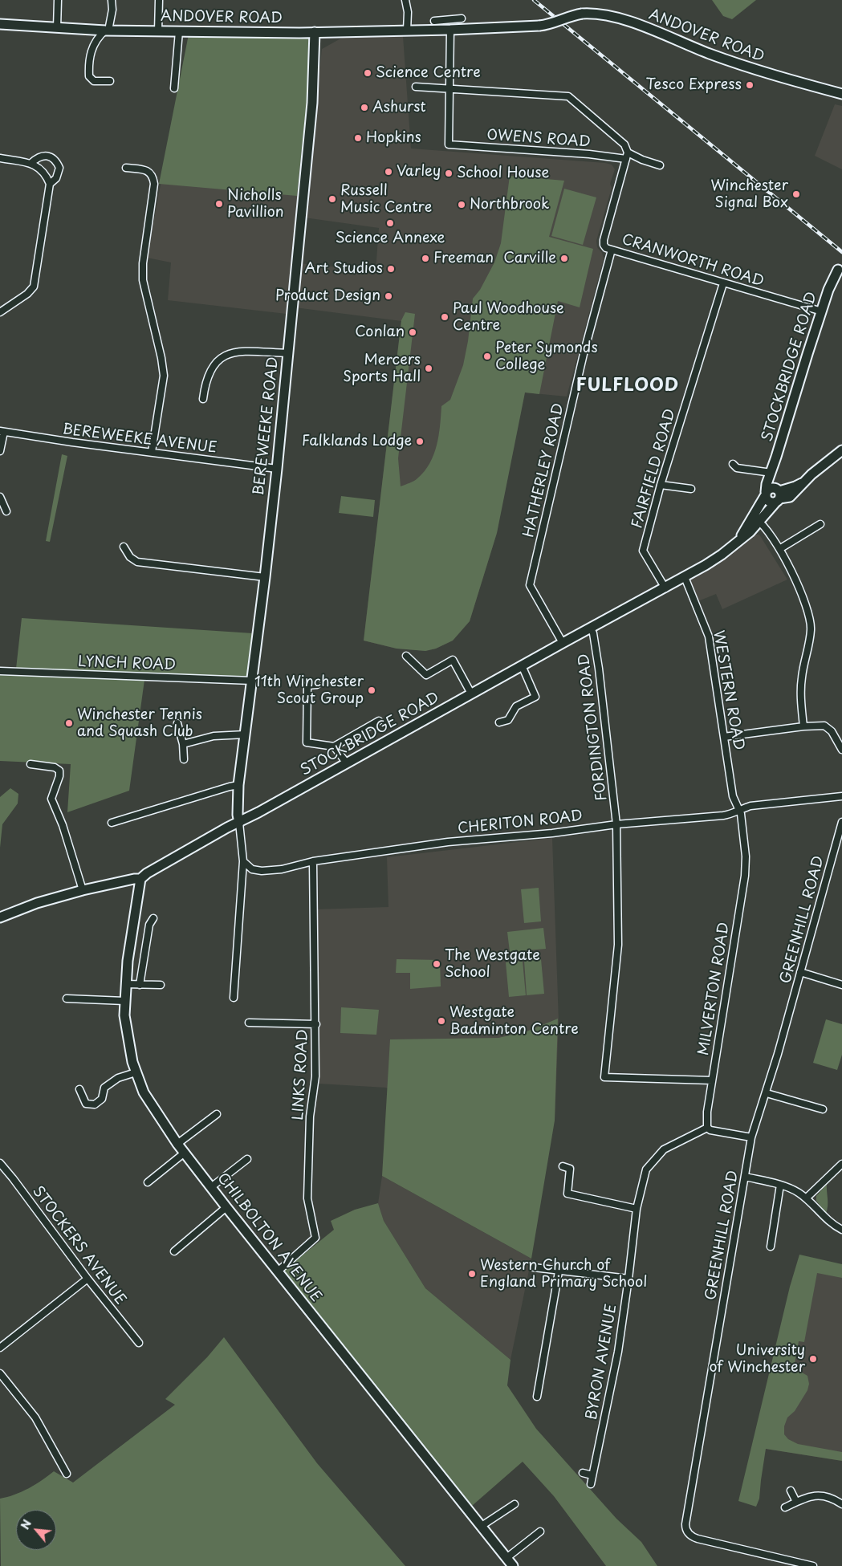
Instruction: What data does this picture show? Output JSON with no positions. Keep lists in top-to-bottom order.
{
  "streets": {
    "main road": [
      "ANDOVER ROAD",
      "STOCKBRIDGE ROAD",
      "BEREWEEKE ROAD",
      "CHILBOLTON AVENUE"
    ],
    "street": [
      "OWENS ROAD",
      "CRANWORTH ROAD",
      "BEREWEEKE AVENUE",
      "FAIRFIELD ROAD",
      "HATHERLEY ROAD",
      "LYNCH ROAD",
      "WESTERN ROAD",
      "FORDINGTON ROAD",
      "CHERITON ROAD",
      "GREENHILL ROAD",
      "MILVERTON ROAD",
      "LINKS ROAD",
      "STOCKERS AVENUE",
      "BYRON AVENUE"
    ]
  },
  "crossings": [
    ["ANDOVER ROAD", "BEREWEEKE ROAD"],
    ["OWENS ROAD", "CRANWORTH ROAD"],
    ["CRANWORTH ROAD", "STOCKBRIDGE ROAD"],
    ["CRANWORTH ROAD", "FAIRFIELD ROAD"],
    ["CRANWORTH ROAD", "HATHERLEY ROAD"],
    ["STOCKBRIDGE ROAD", "BEREWEEKE ROAD"],
    ["STOCKBRIDGE ROAD", "FAIRFIELD ROAD"],
    ["STOCKBRIDGE ROAD", "HATHERLEY ROAD"],
    ["STOCKBRIDGE ROAD", "WESTERN ROAD"],
    ["STOCKBRIDGE ROAD", "FORDINGTON ROAD"],
    ["STOCKBRIDGE ROAD", "CHILBOLTON AVENUE"],
    ["BEREWEEKE ROAD", "BEREWEEKE AVENUE"],
    ["BEREWEEKE ROAD", "LYNCH ROAD"],
    ["WESTERN ROAD", "CHERITON ROAD"],
    ["WESTERN ROAD", "MILVERTON ROAD"],
    ["FORDINGTON ROAD", "CHERITON ROAD"],
    ["FORDINGTON ROAD", "MILVERTON ROAD"],
    ["CHERITON ROAD", "MILVERTON ROAD"],
    ["CHERITON ROAD", "LINKS ROAD"],
    ["MILVERTON ROAD", "BYRON AVENUE"],
    ["LINKS ROAD", "CHILBOLTON AVENUE"]
  ],
  "districts": ["FULFLOOD"],
  "places": [
    "Science Centre",
    "Tesco Express",
    "Ashurst",
    "Hopkins",
    "Varley",
    "School House",
    "Winchester Signal Box",
    "Russell Music Centre",
    "Nicholls Pavillion",
    "Northbrook",
    "Science Annexe",
    "Freeman",
    "Carville",
    "Art Studios",
    "Product Design",
    "Paul Woodhouse Centre",
    "Conlan",
    "Peter Symonds College",
    "Mercers Sports Hall",
    "Falklands Lodge",
    "11th Winchester Scout Group",
    "Winchester Tennis and Squash Club",
    "The Westgate School",
    "Westgate Badminton Centre",
    "Western Church of England Primary School",
    "University of Winchester"
  ],
  "north": "top left"
}
